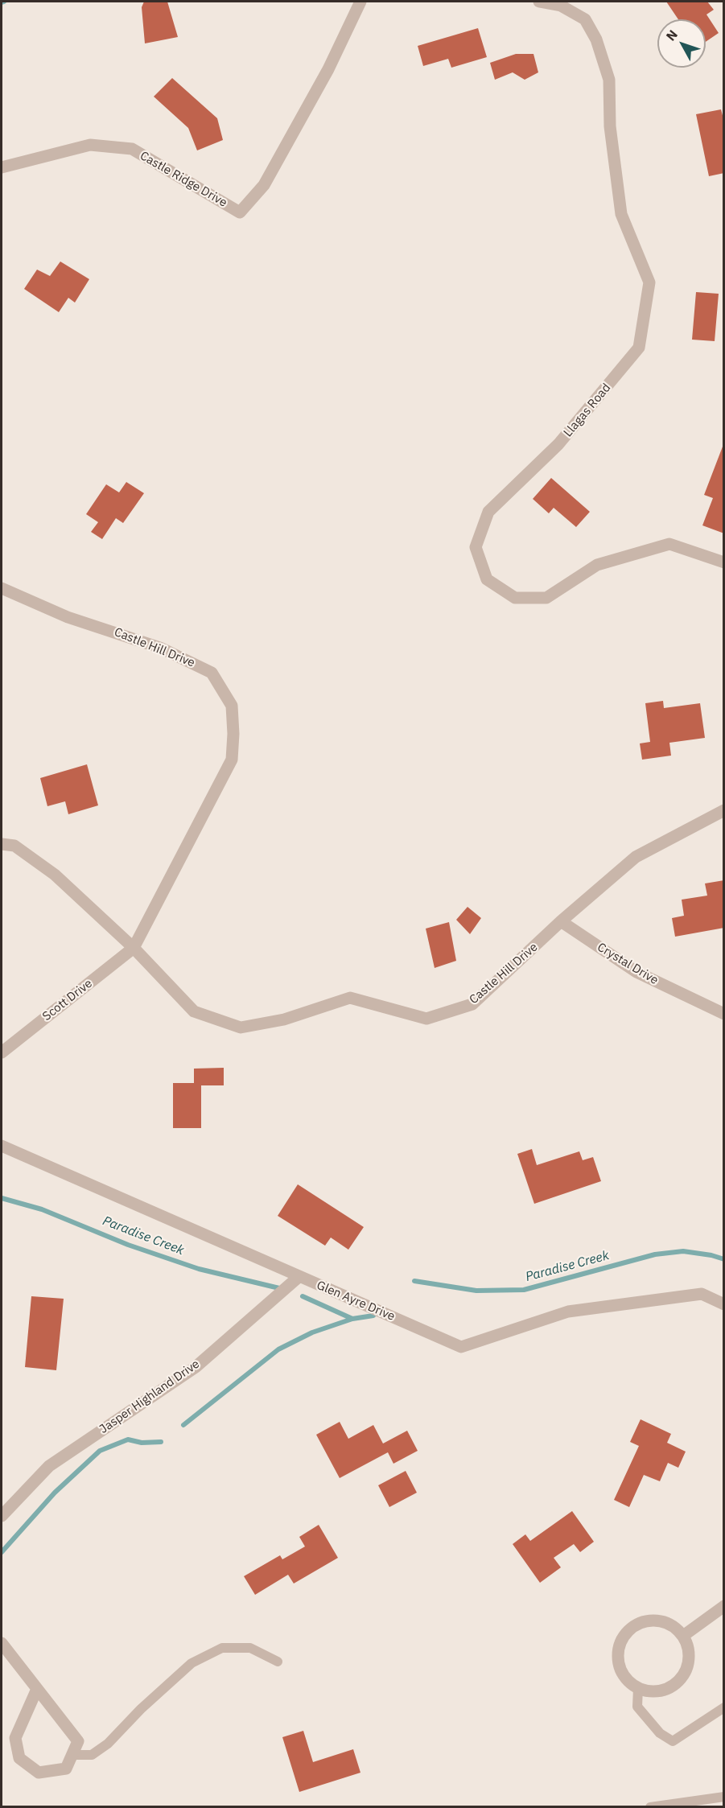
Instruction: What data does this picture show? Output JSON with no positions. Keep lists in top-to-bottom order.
{
  "streets": {
    "street": [
      "Castle Ridge Drive",
      "Llagas Road",
      "Castle Hill Drive",
      "Crystal Drive",
      "Scott Drive",
      "Glen Ayre Drive",
      "Jasper Highland Drive"
    ]
  },
  "crossings": [
    ["Castle Hill Drive", "Crystal Drive"],
    ["Castle Hill Drive", "Scott Drive"],
    ["Glen Ayre Drive", "Jasper Highland Drive"]
  ],
  "water": ["Paradise Creek"],
  "north": "top left"
}
